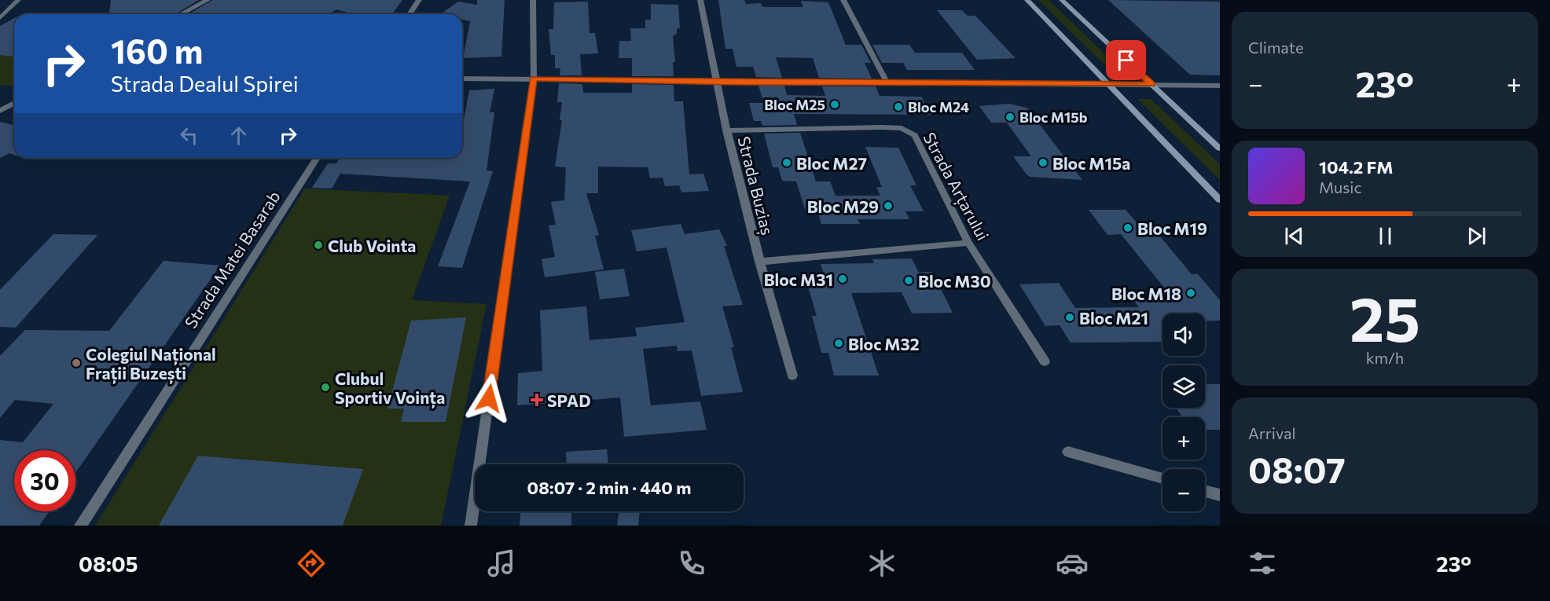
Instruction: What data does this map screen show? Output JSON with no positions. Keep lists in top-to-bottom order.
{
  "streets": {
    "street": ["Strada Buziaș", "Strada Arțarului", "Strada Matei Basarab"]
  },
  "crossings": [
    ["Strada Buziaș", "Strada Arțarului"]
  ],
  "places": {
    "other": [
      "Bloc M25",
      "Bloc M24",
      "Bloc M15b",
      "Bloc M27",
      "Bloc M15a",
      "Bloc M29",
      "Bloc M19",
      "Club Vointa",
      "Bloc M31",
      "Bloc M30",
      "Bloc M18",
      "Bloc M21",
      "Bloc M32",
      "Colegiul Național Frații Buzești",
      "Clubul Sportiv Voința"
    ],
    "health": ["SPAD"]
  },
  "page": {
    "tile": [
      "Climate",
      ["25", "km/h"],
      ["Arrival", "08:07"]
    ],
    "turn": ["160 m", "Strada Dealul Spirei"],
    "heat": ["−", "23°", "+"],
    "song": ["104.2 FM", "Music"],
    "map_buttons": ["+", "−"],
    "limit": "30",
    "trip": "08:07 · 2 min · 440 m",
    "tabs": ["08:05", "23°"]
  }
}
